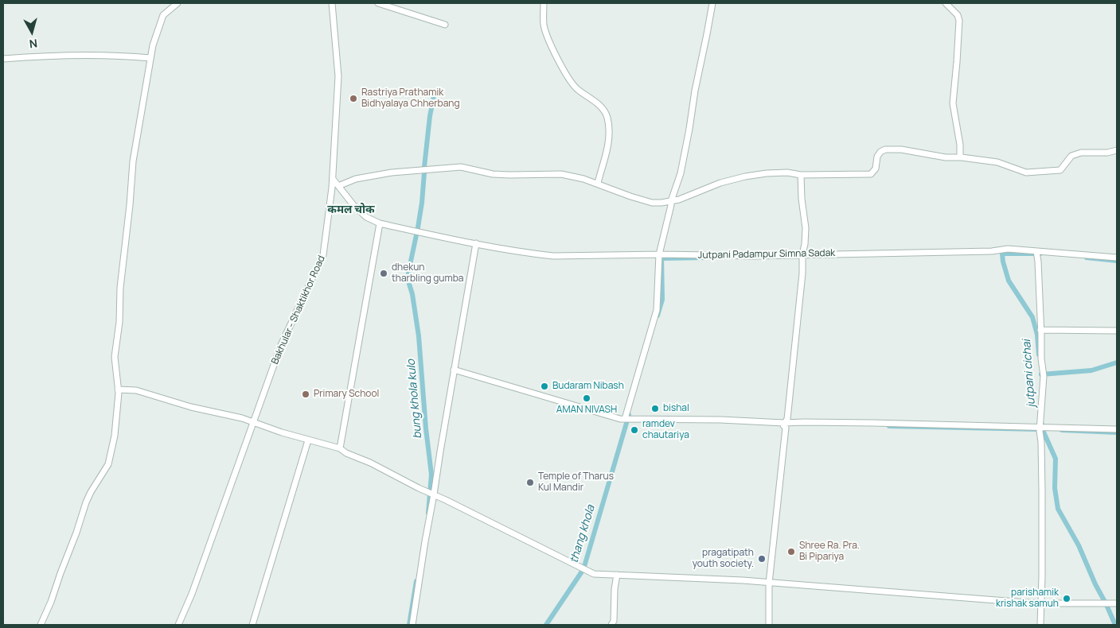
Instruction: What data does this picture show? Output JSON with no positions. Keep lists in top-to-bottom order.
{
  "streets": {
    "street": ["Jutpani Padampur Simna Sadak", "Bakhular - Shaktikhor Road"]
  },
  "crossings": [
    ["Jutpani Padampur Simna Sadak", "Bakhular - Shaktikhor Road"]
  ],
  "districts": ["कमल चोक"],
  "water": ["jutpani cichai", "bung khola kulo", "thang khola"],
  "places": [
    "Rastriya Prathamik Bidhyalaya Chherbang",
    "dhekun tharbling gumba",
    "Budaram Nibash",
    "Primary School",
    "AMAN NIVASH",
    "bishal",
    "ramdev chautariya",
    "Temple of Tharus Kul Mandir",
    "Shree Ra. Pra. Bi Pipariya",
    "pragatipath youth society.",
    "parishamik krishak samuh"
  ],
  "north": "bottom"
}
